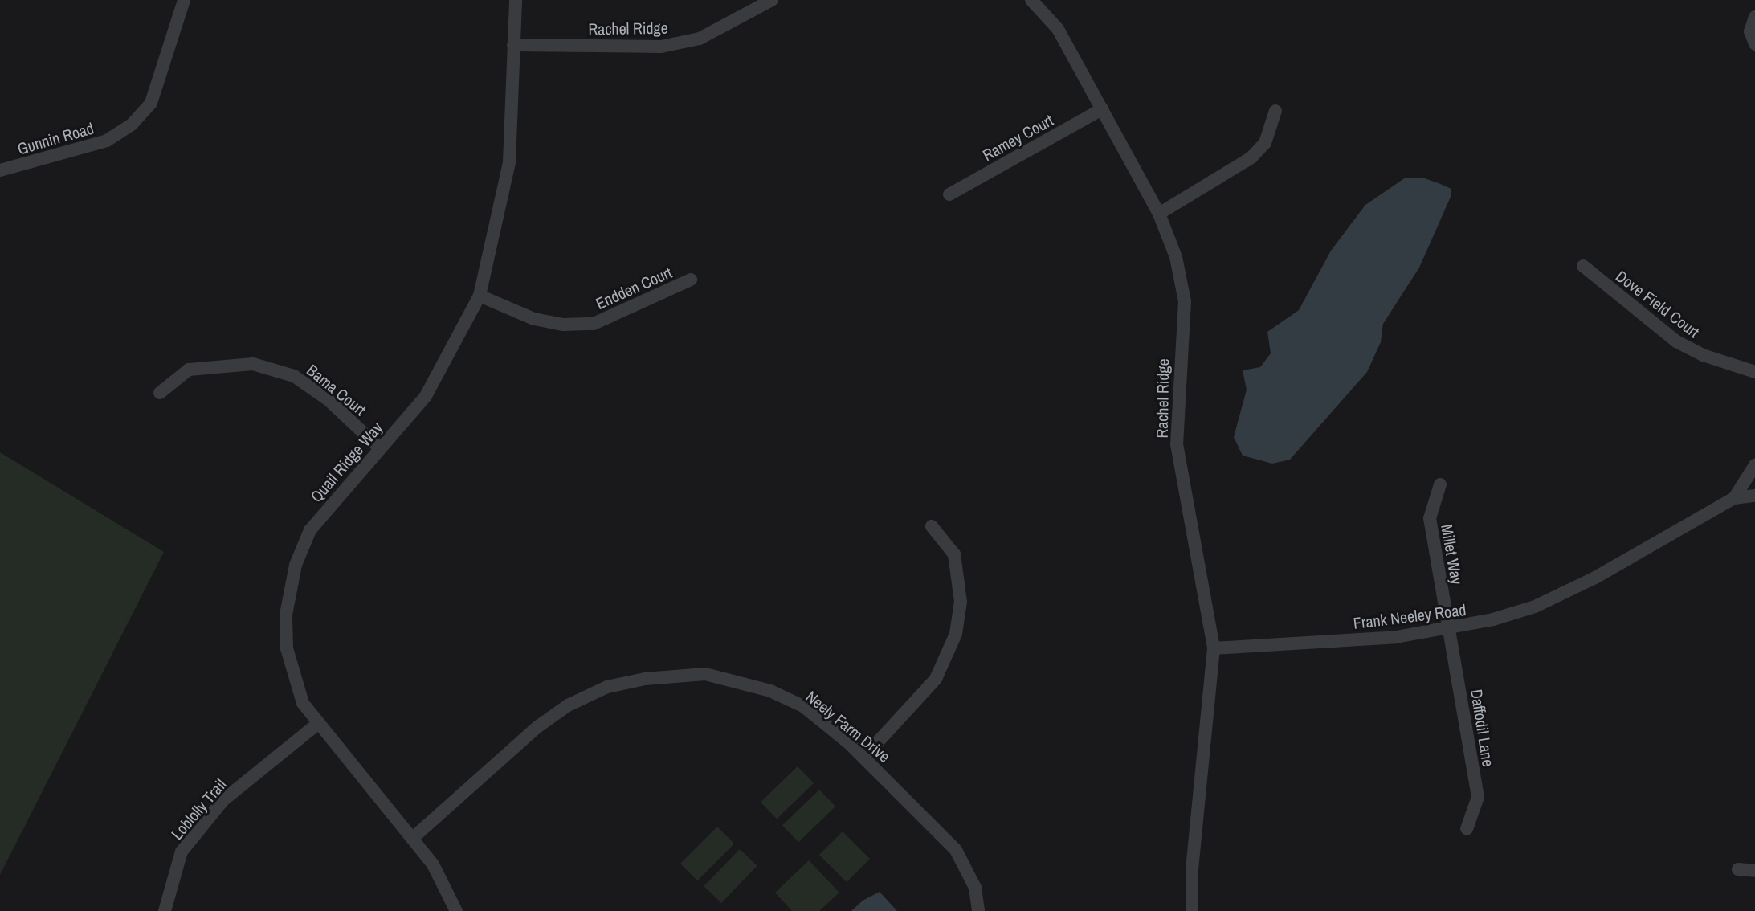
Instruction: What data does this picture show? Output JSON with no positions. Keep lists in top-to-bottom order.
{
  "streets": {
    "street": [
      "Rachel Ridge",
      "Ramey Court",
      "Gunnin Road",
      "Endden Court",
      "Dove Field Court",
      "Bama Court",
      "Quail Ridge Way",
      "Millet Way",
      "Frank Neeley Road",
      "Neely Farm Drive",
      "Daffodil Lane",
      "Loblolly Trail"
    ]
  },
  "crossings": [
    ["Rachel Ridge", "Ramey Court"],
    ["Rachel Ridge", "Quail Ridge Way"],
    ["Rachel Ridge", "Frank Neeley Road"],
    ["Endden Court", "Quail Ridge Way"],
    ["Bama Court", "Quail Ridge Way"],
    ["Quail Ridge Way", "Neely Farm Drive"],
    ["Quail Ridge Way", "Loblolly Trail"],
    ["Millet Way", "Frank Neeley Road"],
    ["Millet Way", "Daffodil Lane"],
    ["Frank Neeley Road", "Daffodil Lane"]
  ]
}
